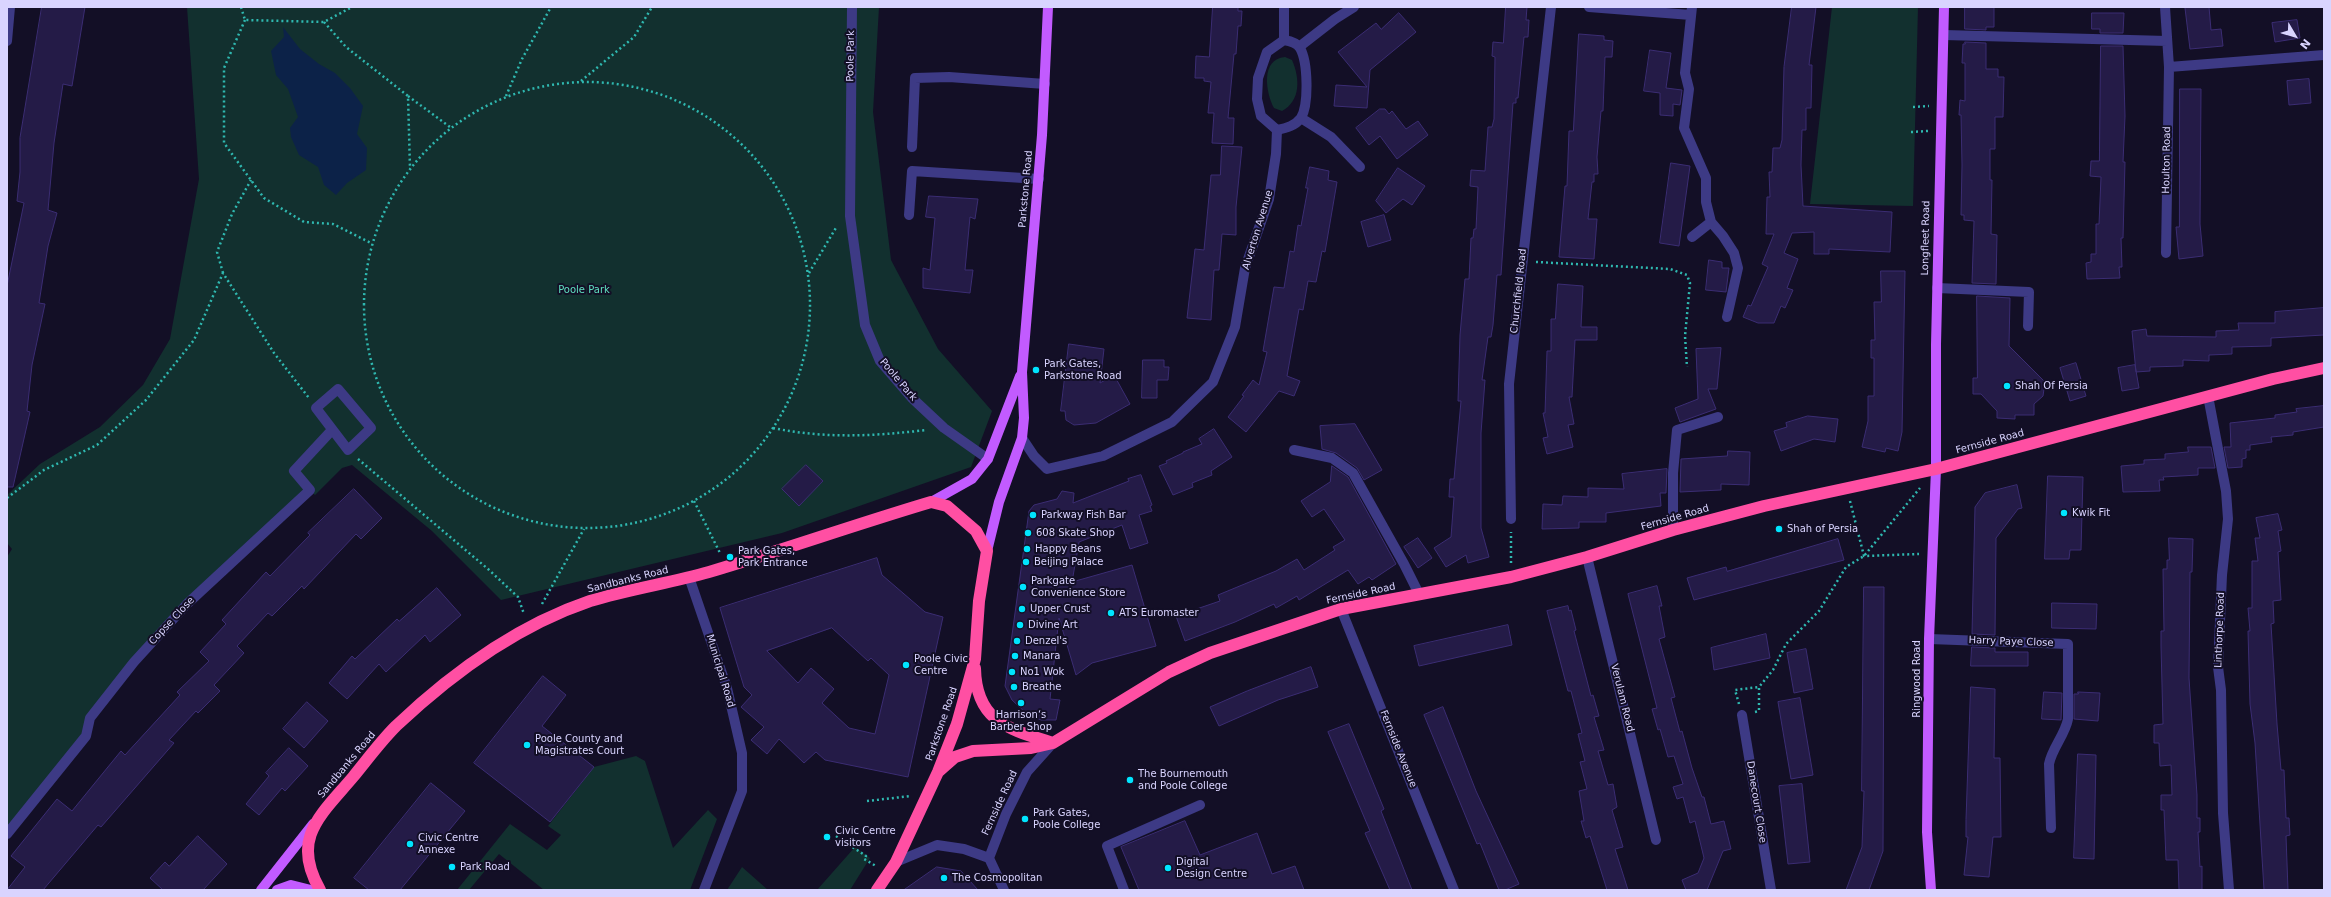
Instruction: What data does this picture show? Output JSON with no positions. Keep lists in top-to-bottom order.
{
  "streets": {
    "highway": ["Parkstone Road", "Fernside Road", "Sandbanks Road"],
    "main road": ["Longfleet Road", "Ringwood Road"],
    "street": [
      "Poole Park",
      "Houlton Road",
      "Alverton Avenue",
      "Churchfield Road",
      "Copse Close",
      "Linthorpe Road",
      "Harry Paye Close",
      "Municipal Road",
      "Verulam Road",
      "Fernside Avenue",
      "Danecourt Close"
    ]
  },
  "crossings": [
    ["Poole Park", "Parkstone Road"],
    ["Parkstone Road", "Alverton Avenue"],
    ["Parkstone Road", "Fernside Road"],
    ["Parkstone Road", "Sandbanks Road"],
    ["Longfleet Road", "Fernside Road"],
    ["Longfleet Road", "Ringwood Road"],
    ["Fernside Road", "Linthorpe Road"],
    ["Fernside Road", "Ringwood Road"],
    ["Fernside Road", "Verulam Road"],
    ["Fernside Road", "Fernside Avenue"],
    ["Sandbanks Road", "Municipal Road"],
    ["Harry Paye Close", "Ringwood Road"]
  ],
  "parks": ["Poole Park"],
  "places": [
    "Park Gates, Parkstone Road",
    "Shah Of Persia",
    "Kwik Fit",
    "Parkway Fish Bar",
    "Shah of Persia",
    "608 Skate Shop",
    "Happy Beans",
    "Park Gates, Park Entrance",
    "Beijing Palace",
    "Parkgate Convenience Store",
    "Upper Crust",
    "ATS Euromaster",
    "Divine Art",
    "Denzel's",
    "Manara",
    "Poole Civic Centre",
    "No1 Wok",
    "Breathe",
    "Harrison‘s Barber Shop",
    "Poole County and Magistrates Court",
    "The Bournemouth and Poole College",
    "Park Gates, Poole College",
    "Civic Centre visitors",
    "Civic Centre Annexe",
    "Park Road",
    "Digital Design Centre",
    "The Cosmopolitan"
  ],
  "north": "bottom right"
}
